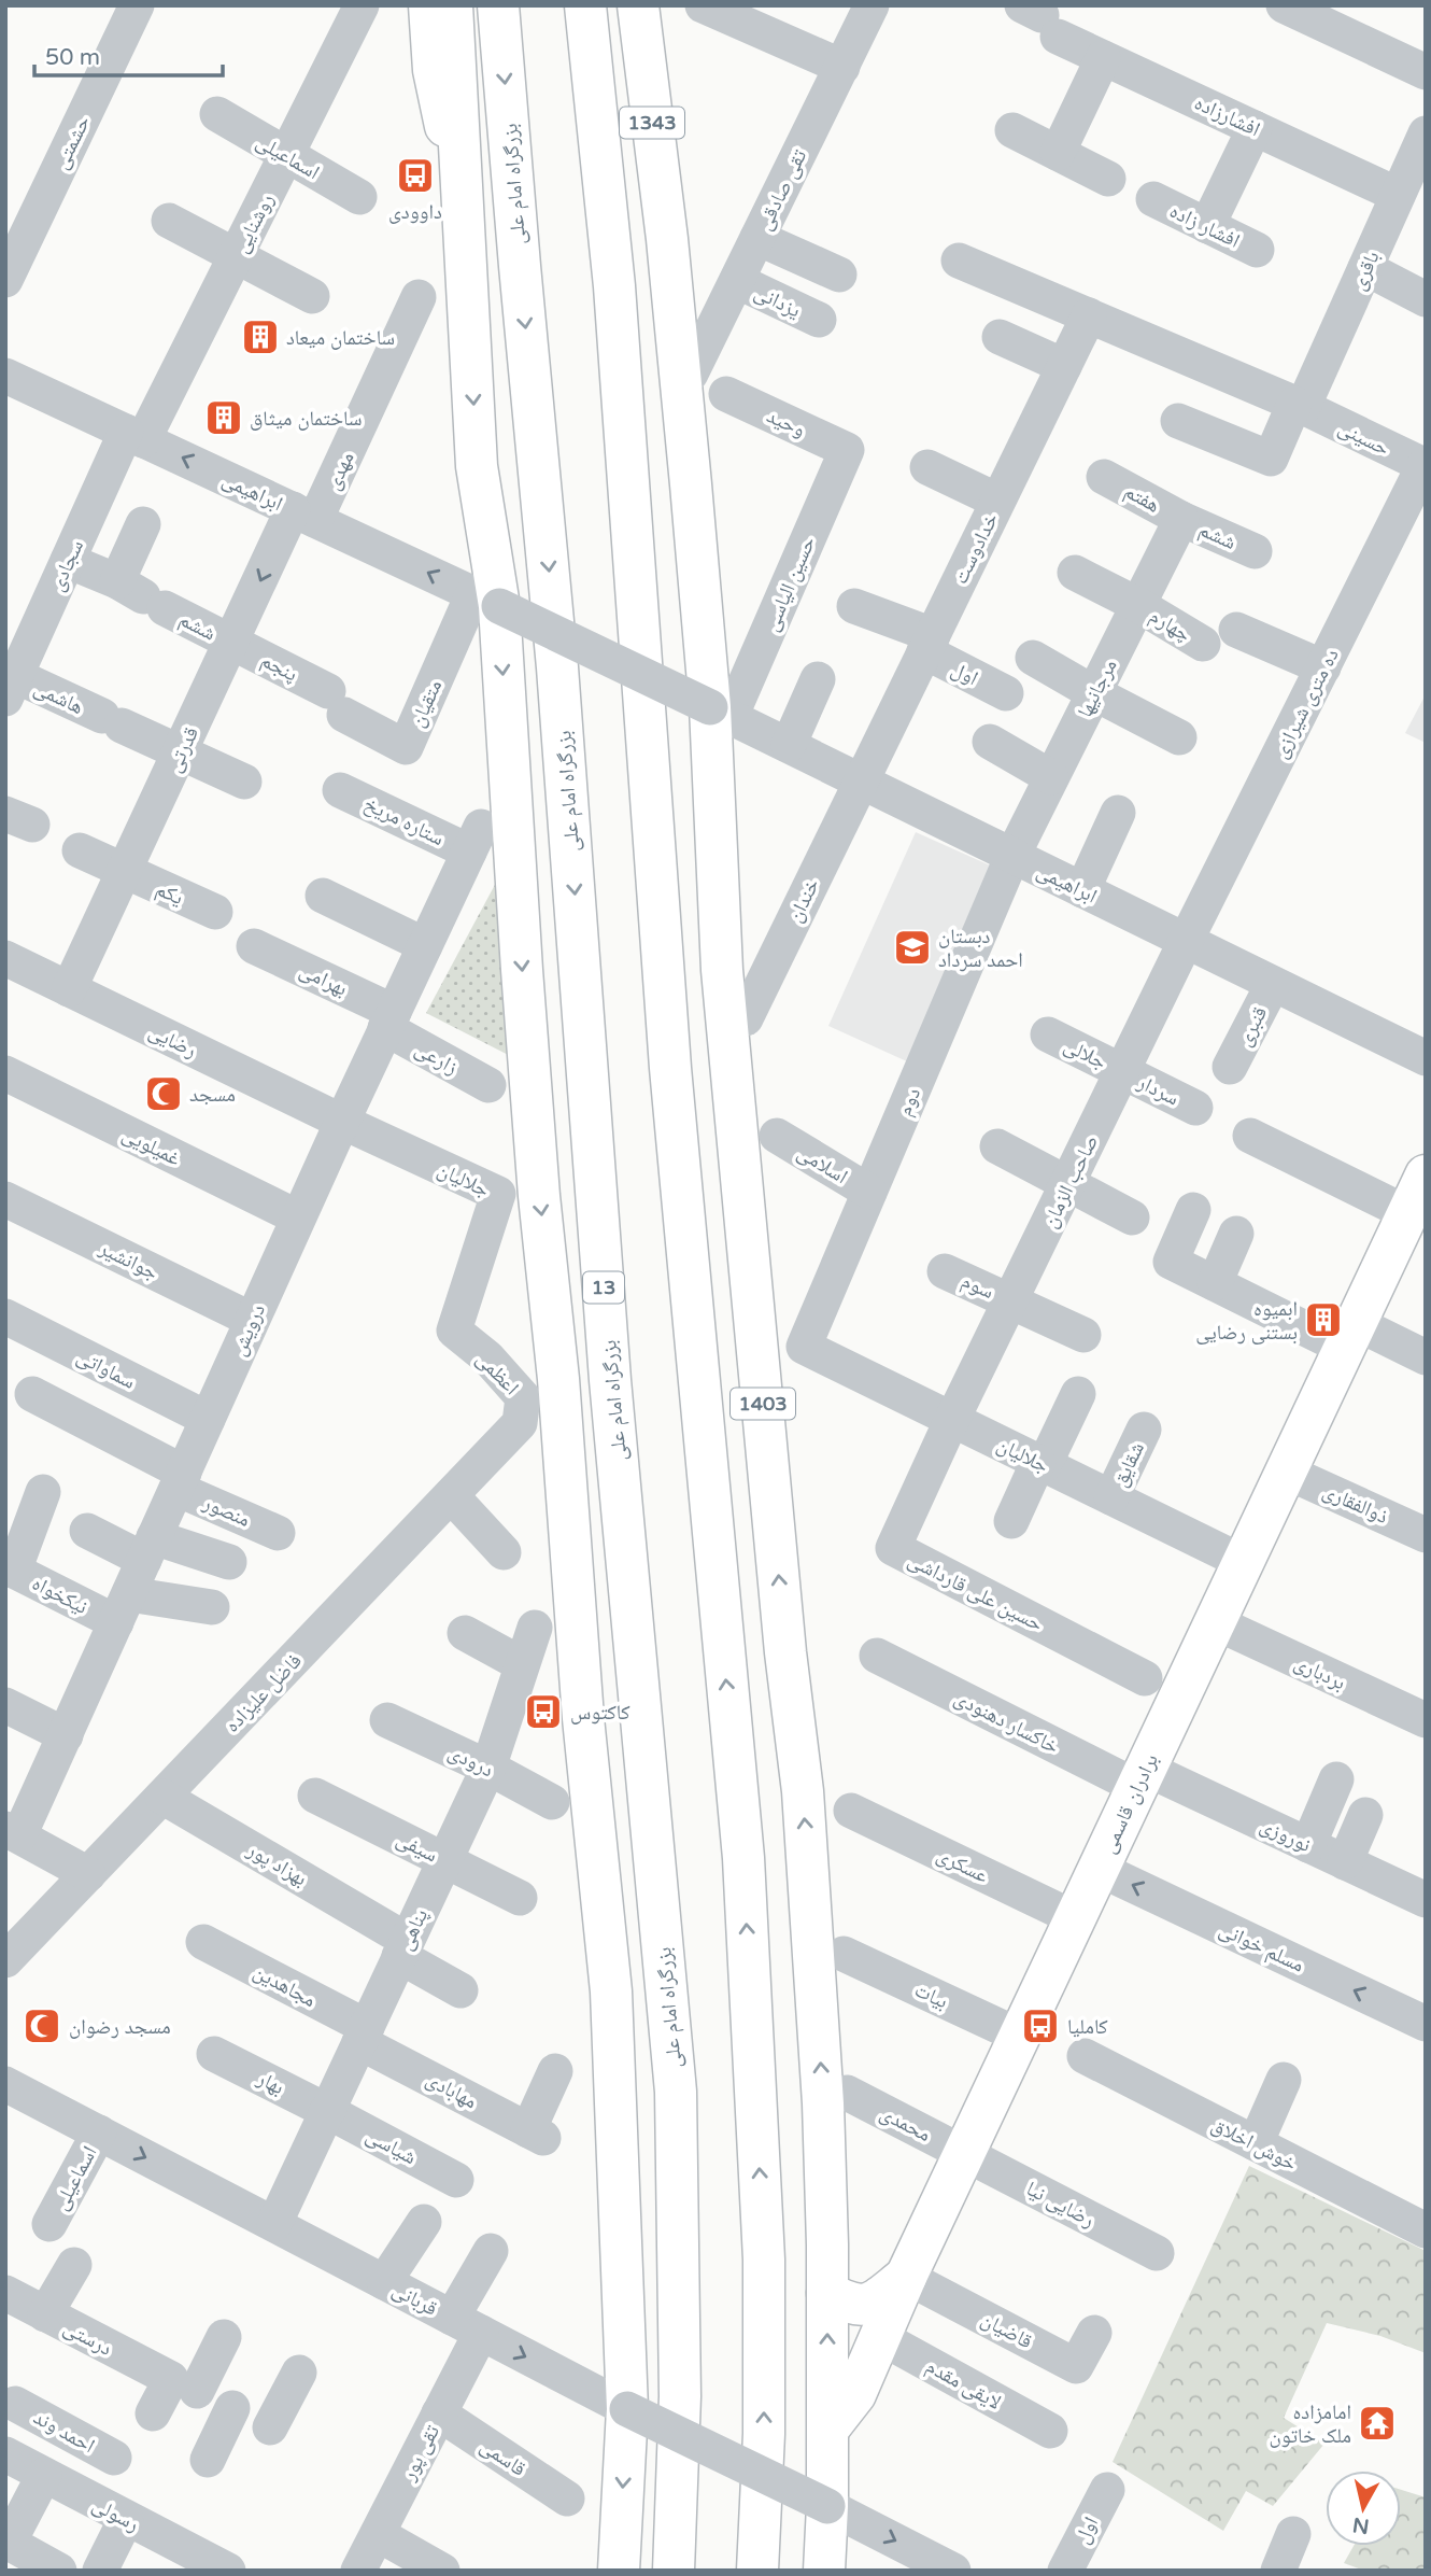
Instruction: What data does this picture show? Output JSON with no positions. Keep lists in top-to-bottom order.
{
  "streets": {
    "main road": [
      "1343",
      "بزرگراه امام علی",
      "13",
      "1403",
      "برادران قاسمی"
    ],
    "street": [
      "افشارزاده",
      "حشمتی",
      "اسماعیلی",
      "تقی صادقی",
      "روشنایی",
      "افشار زاده",
      "باقری",
      "یزدانی",
      "وحید",
      "حسینی",
      "مهدی",
      "ابراهیمی",
      "هفتم",
      "ششم",
      "خدادوست",
      "سجادی",
      "حسین الیاسی",
      "چهارم",
      "پنجم",
      "اول",
      "مرجانیها",
      "هاشمی",
      "متقیان",
      "ده متری شیرازی",
      "قدرتی",
      "ستاره مریخ",
      "یکم",
      "خندان",
      "بهرامی",
      "قنبری",
      "رضایی",
      "جلالی",
      "زارعی",
      "سردار",
      "دوم",
      "غمیلویی",
      "اسلامی",
      "جلالیان",
      "صاحب الزمان",
      "جوانشیر",
      "سوم",
      "درویش",
      "سماواتی",
      "اعظمی",
      "شقایق",
      "ذوالفقاری",
      "منصور",
      "حسین علی قارداشی",
      "نیکخواه",
      "بردباری",
      "فاضل علیزاده",
      "خاکسار دهنودی",
      "درودی",
      "نوروزی",
      "سیفی",
      "بهزاد پور",
      "عسکری",
      "پناهی",
      "مسلم خوانی",
      "مجاهدین",
      "بیات",
      "بهار",
      "مهابادی",
      "محمدی",
      "خوش اخلاق",
      "شیاسی",
      "رضایی نیا",
      "قربانی",
      "قاضیان",
      "درستی",
      "لایقی مقدم",
      "احمد وند",
      "تقی پور",
      "قاسمی",
      "رسولی"
    ]
  },
  "crossings": [
    ["افشارزاده", "باقری"],
    ["1343", "1403"],
    ["اسماعیلی", "روشنایی"],
    ["اسماعیلی", "قربانی"],
    ["تقی صادقی", "یزدانی"],
    ["روشنایی", "ابراهیمی"],
    ["روشنایی", "سجادی"],
    ["باقری", "حسینی"],
    ["وحید", "حسین الیاسی"],
    ["حسینی", "ده متری شیرازی"],
    ["مهدی", "ابراهیمی"],
    ["مهدی", "قدرتی"],
    ["ابراهیمی", "خدادوست"],
    ["ابراهیمی", "سجادی"],
    ["ابراهیمی", "حسین الیاسی"],
    ["ابراهیمی", "مرجانیها"],
    ["ابراهیمی", "متقیان"],
    ["ابراهیمی", "ده متری شیرازی"],
    ["ابراهیمی", "قدرتی"],
    ["ابراهیمی", "خندان"],
    ["ابراهیمی", "قنبری"],
    ["ابراهیمی", "دوم"],
    ["ابراهیمی", "صاحب الزمان"],
    ["ابراهیمی", "1403"],
    ["هفتم", "ششم"],
    ["هفتم", "مرجانیها"],
    ["ششم", "سجادی"],
    ["ششم", "پنجم"],
    ["ششم", "مرجانیها"],
    ["ششم", "قدرتی"],
    ["خدادوست", "اول"],
    ["خدادوست", "خندان"],
    ["سجادی", "هاشمی"],
    ["حسین الیاسی", "1403"],
    ["چهارم", "مرجانیها"],
    ["پنجم", "متقیان"],
    ["پنجم", "قدرتی"],
    ["مرجانیها", "دوم"],
    ["هاشمی", "قدرتی"],
    ["ده متری شیرازی", "صاحب الزمان"],
    ["قدرتی", "یکم"],
    ["قدرتی", "رضایی"],
    ["ستاره مریخ", "درویش"],
    ["بهرامی", "زارعی"],
    ["بهرامی", "درویش"],
    ["رضایی", "جلالیان"],
    ["رضایی", "درویش"],
    ["جلالی", "سردار"],
    ["جلالی", "صاحب الزمان"],
    ["زارعی", "درویش"],
    ["سردار", "صاحب الزمان"],
    ["دوم", "اسلامی"],
    ["دوم", "جلالیان"],
    ["غمیلویی", "درویش"],
    ["جلالیان", "صاحب الزمان"],
    ["جلالیان", "درویش"],
    ["جلالیان", "اعظمی"],
    ["جلالیان", "شقایق"],
    ["جلالیان", "حسین علی قارداشی"],
    ["جلالیان", "برادران قاسمی"],
    ["صاحب الزمان", "سوم"],
    ["صاحب الزمان", "حسین علی قارداشی"],
    ["جوانشیر", "درویش"],
    ["درویش", "سماواتی"],
    ["درویش", "منصور"],
    ["درویش", "نیکخواه"],
    ["اعظمی", "فاضل علیزاده"],
    ["1403", "برادران قاسمی"],
    ["1403", "قربانی"],
    ["ذوالفقاری", "برادران قاسمی"],
    ["بردباری", "برادران قاسمی"],
    ["فاضل علیزاده", "بهزاد پور"],
    ["خاکسار دهنودی", "برادران قاسمی"],
    ["خاکسار دهنودی", "نوروزی"],
    ["درودی", "پناهی"],
    ["برادران قاسمی", "نوروزی"],
    ["برادران قاسمی", "عسکری"],
    ["برادران قاسمی", "مسلم خوانی"],
    ["برادران قاسمی", "بیات"],
    ["برادران قاسمی", "محمدی"],
    ["برادران قاسمی", "رضایی نیا"],
    ["برادران قاسمی", "قاضیان"],
    ["برادران قاسمی", "لایقی مقدم"],
    ["سیفی", "پناهی"],
    ["بهزاد پور", "پناهی"],
    ["پناهی", "مجاهدین"],
    ["پناهی", "بهار"],
    ["پناهی", "مهابادی"],
    ["پناهی", "شیاسی"],
    ["پناهی", "قربانی"],
    ["مجاهدین", "مهابادی"],
    ["بهار", "شیاسی"],
    ["محمدی", "رضایی نیا"],
    ["قربانی", "تقی پور"],
    ["تقی پور", "قاسمی"]
  ],
  "one_way": ["مسلم خوانی", "قربانی"],
  "places": {
    "bus stop": ["داوودی", "کاکتوس", "کاملیا"],
    "building": ["ساختمان میعاد", "ساختمان میثاق", "ابمیوه بستنی رضایی"],
    "school or university": ["دبستان احمد سرداد"],
    "mosque": ["مسجد", "مسجد رضوان"],
    "temple": ["امامزاده ملک خاتون"]
  },
  "scale_bar": "50 m",
  "north": "bottom"
}
